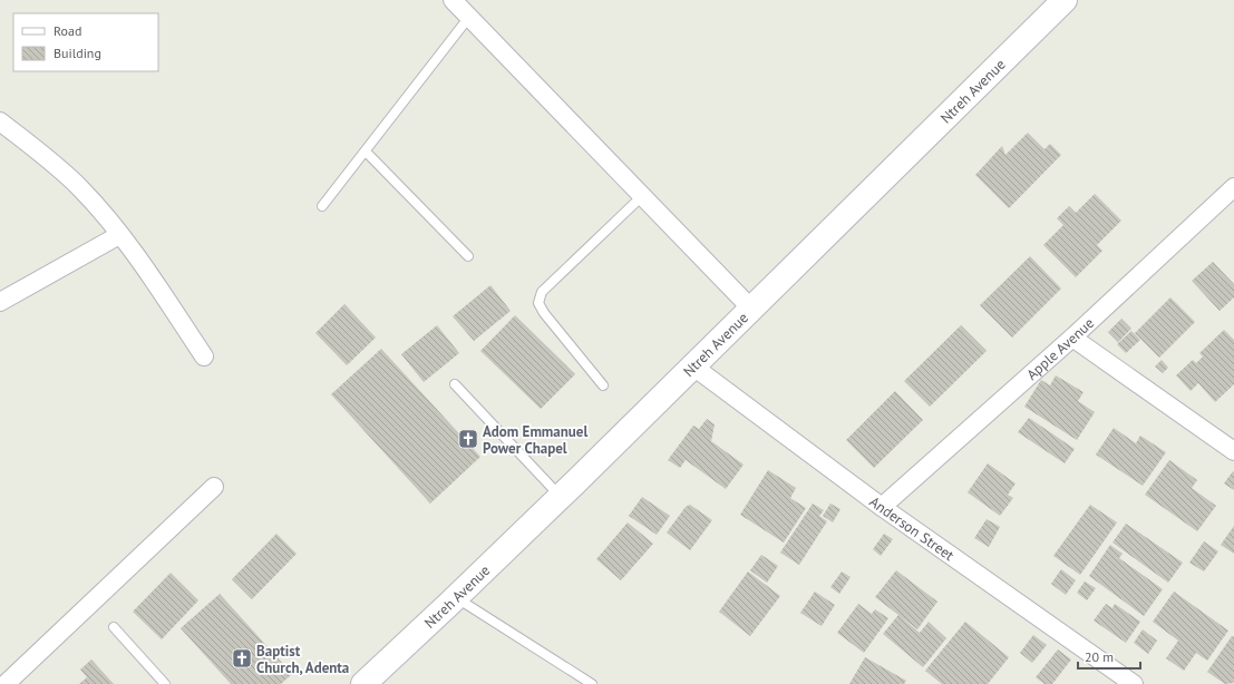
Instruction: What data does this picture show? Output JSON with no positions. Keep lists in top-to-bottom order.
{
  "streets": {
    "street": ["Ntreh Avenue", "Apple Avenue", "Anderson Street"]
  },
  "crossings": [
    ["Ntreh Avenue", "Anderson Street"],
    ["Apple Avenue", "Anderson Street"]
  ],
  "places": {
    "church": ["Adom Emmanuel Power Chapel", "Baptist Church, Adenta"]
  },
  "legend": ["Road", "Building"],
  "scale_bar": "20 m"
}
